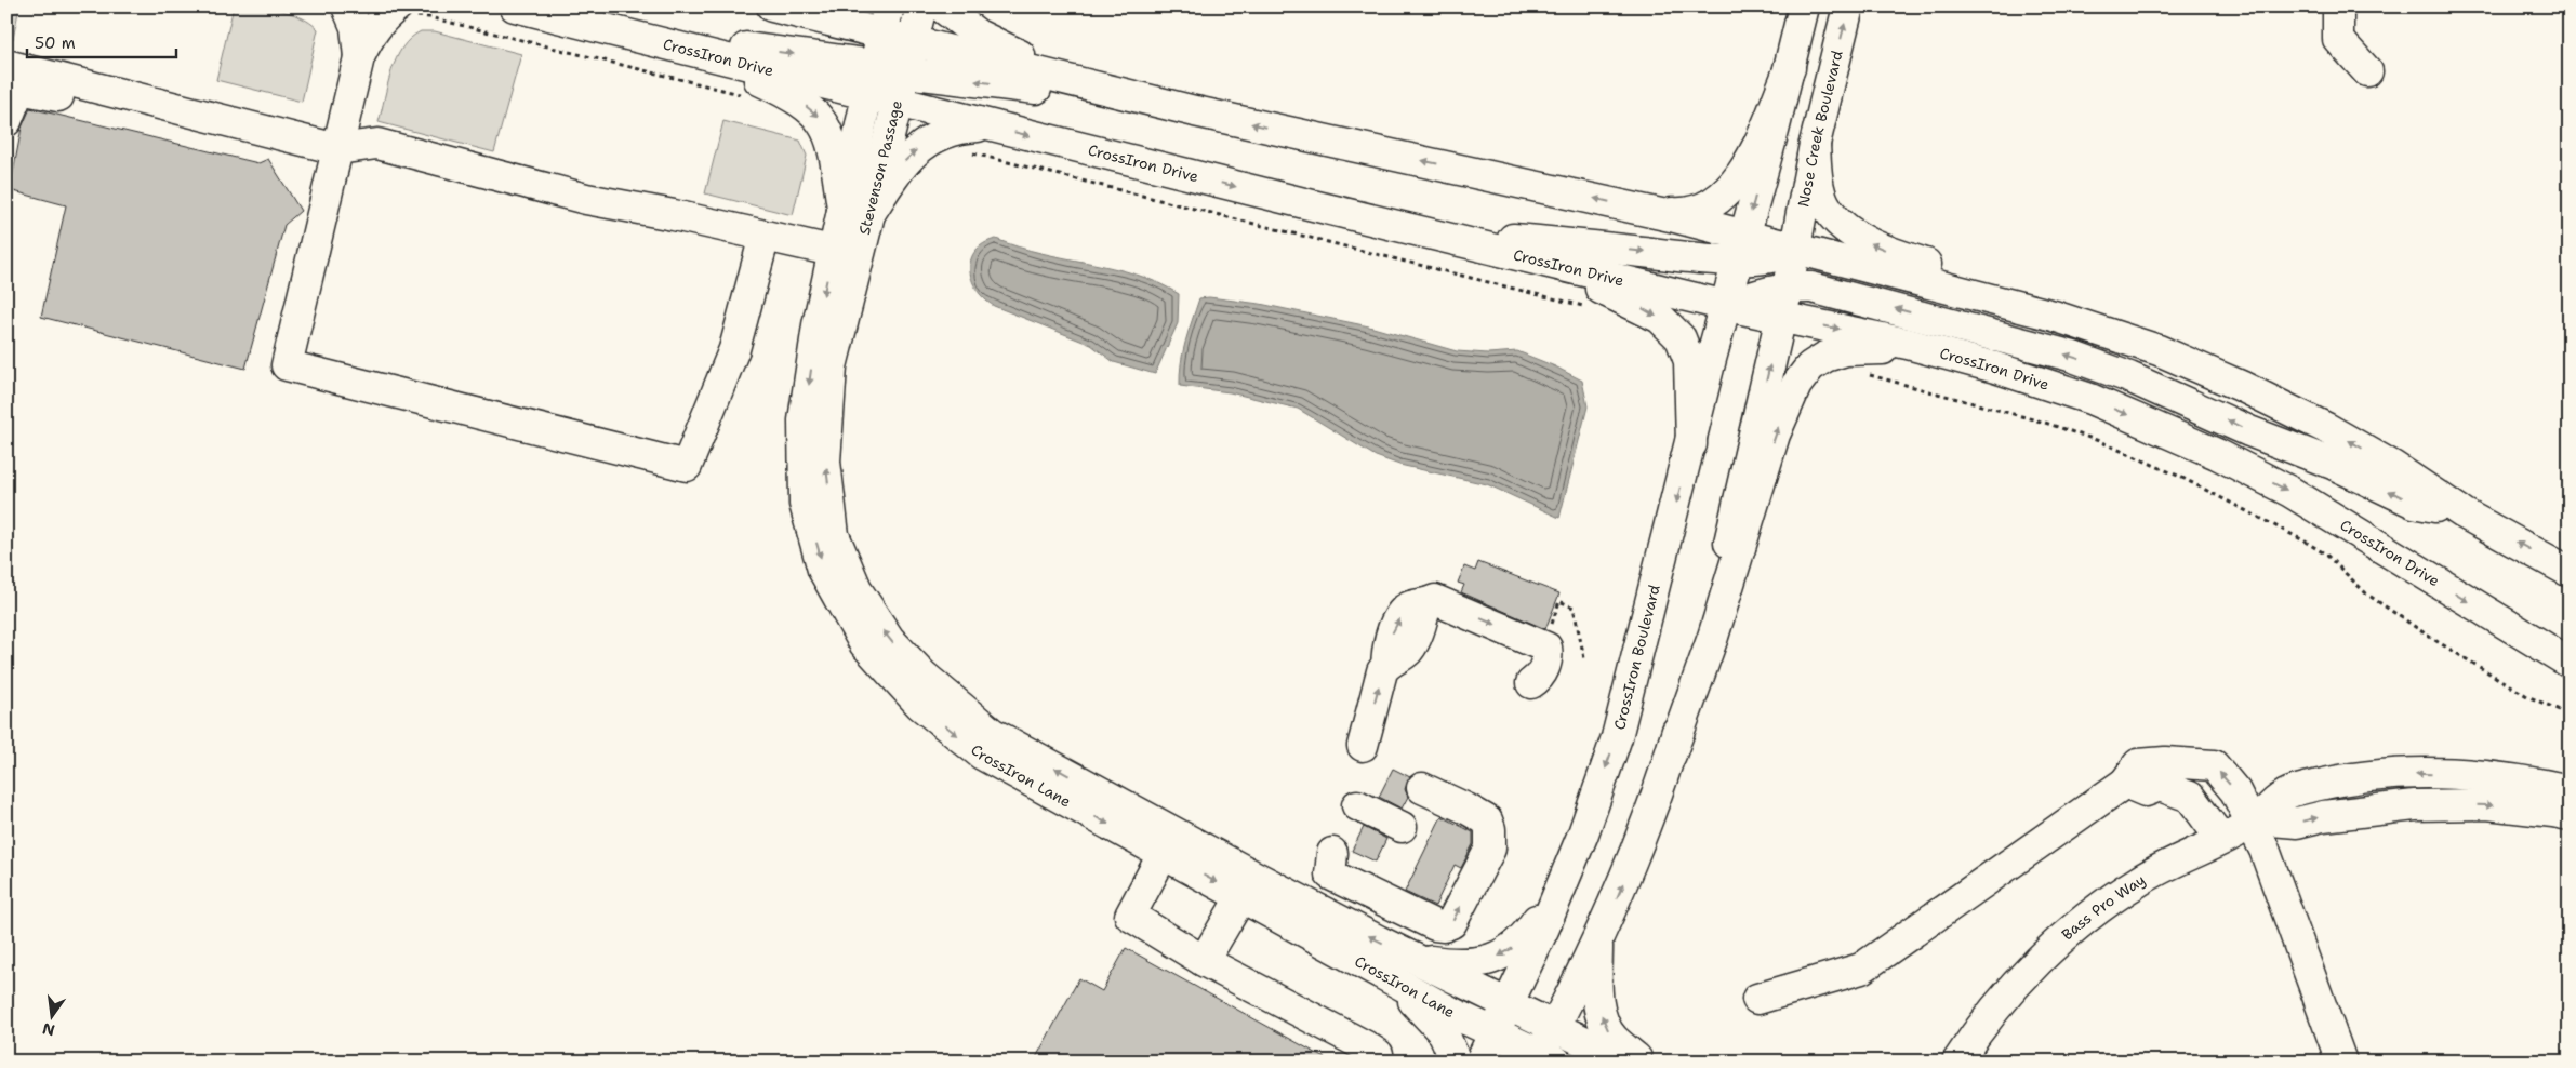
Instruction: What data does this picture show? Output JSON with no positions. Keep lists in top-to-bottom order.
{
  "streets": {
    "main road": [
      "CrossIron Drive",
      "Nose Creek Boulevard",
      "Stevenson Passage",
      "CrossIron Boulevard",
      "CrossIron Lane",
      "Bass Pro Way"
    ]
  },
  "crossings": [
    ["CrossIron Drive", "Stevenson Passage"],
    ["CrossIron Drive", "CrossIron Boulevard"],
    ["Stevenson Passage", "CrossIron Lane"],
    ["CrossIron Boulevard", "CrossIron Lane"]
  ],
  "scale_bar": "50 m",
  "north": "bottom"
}
